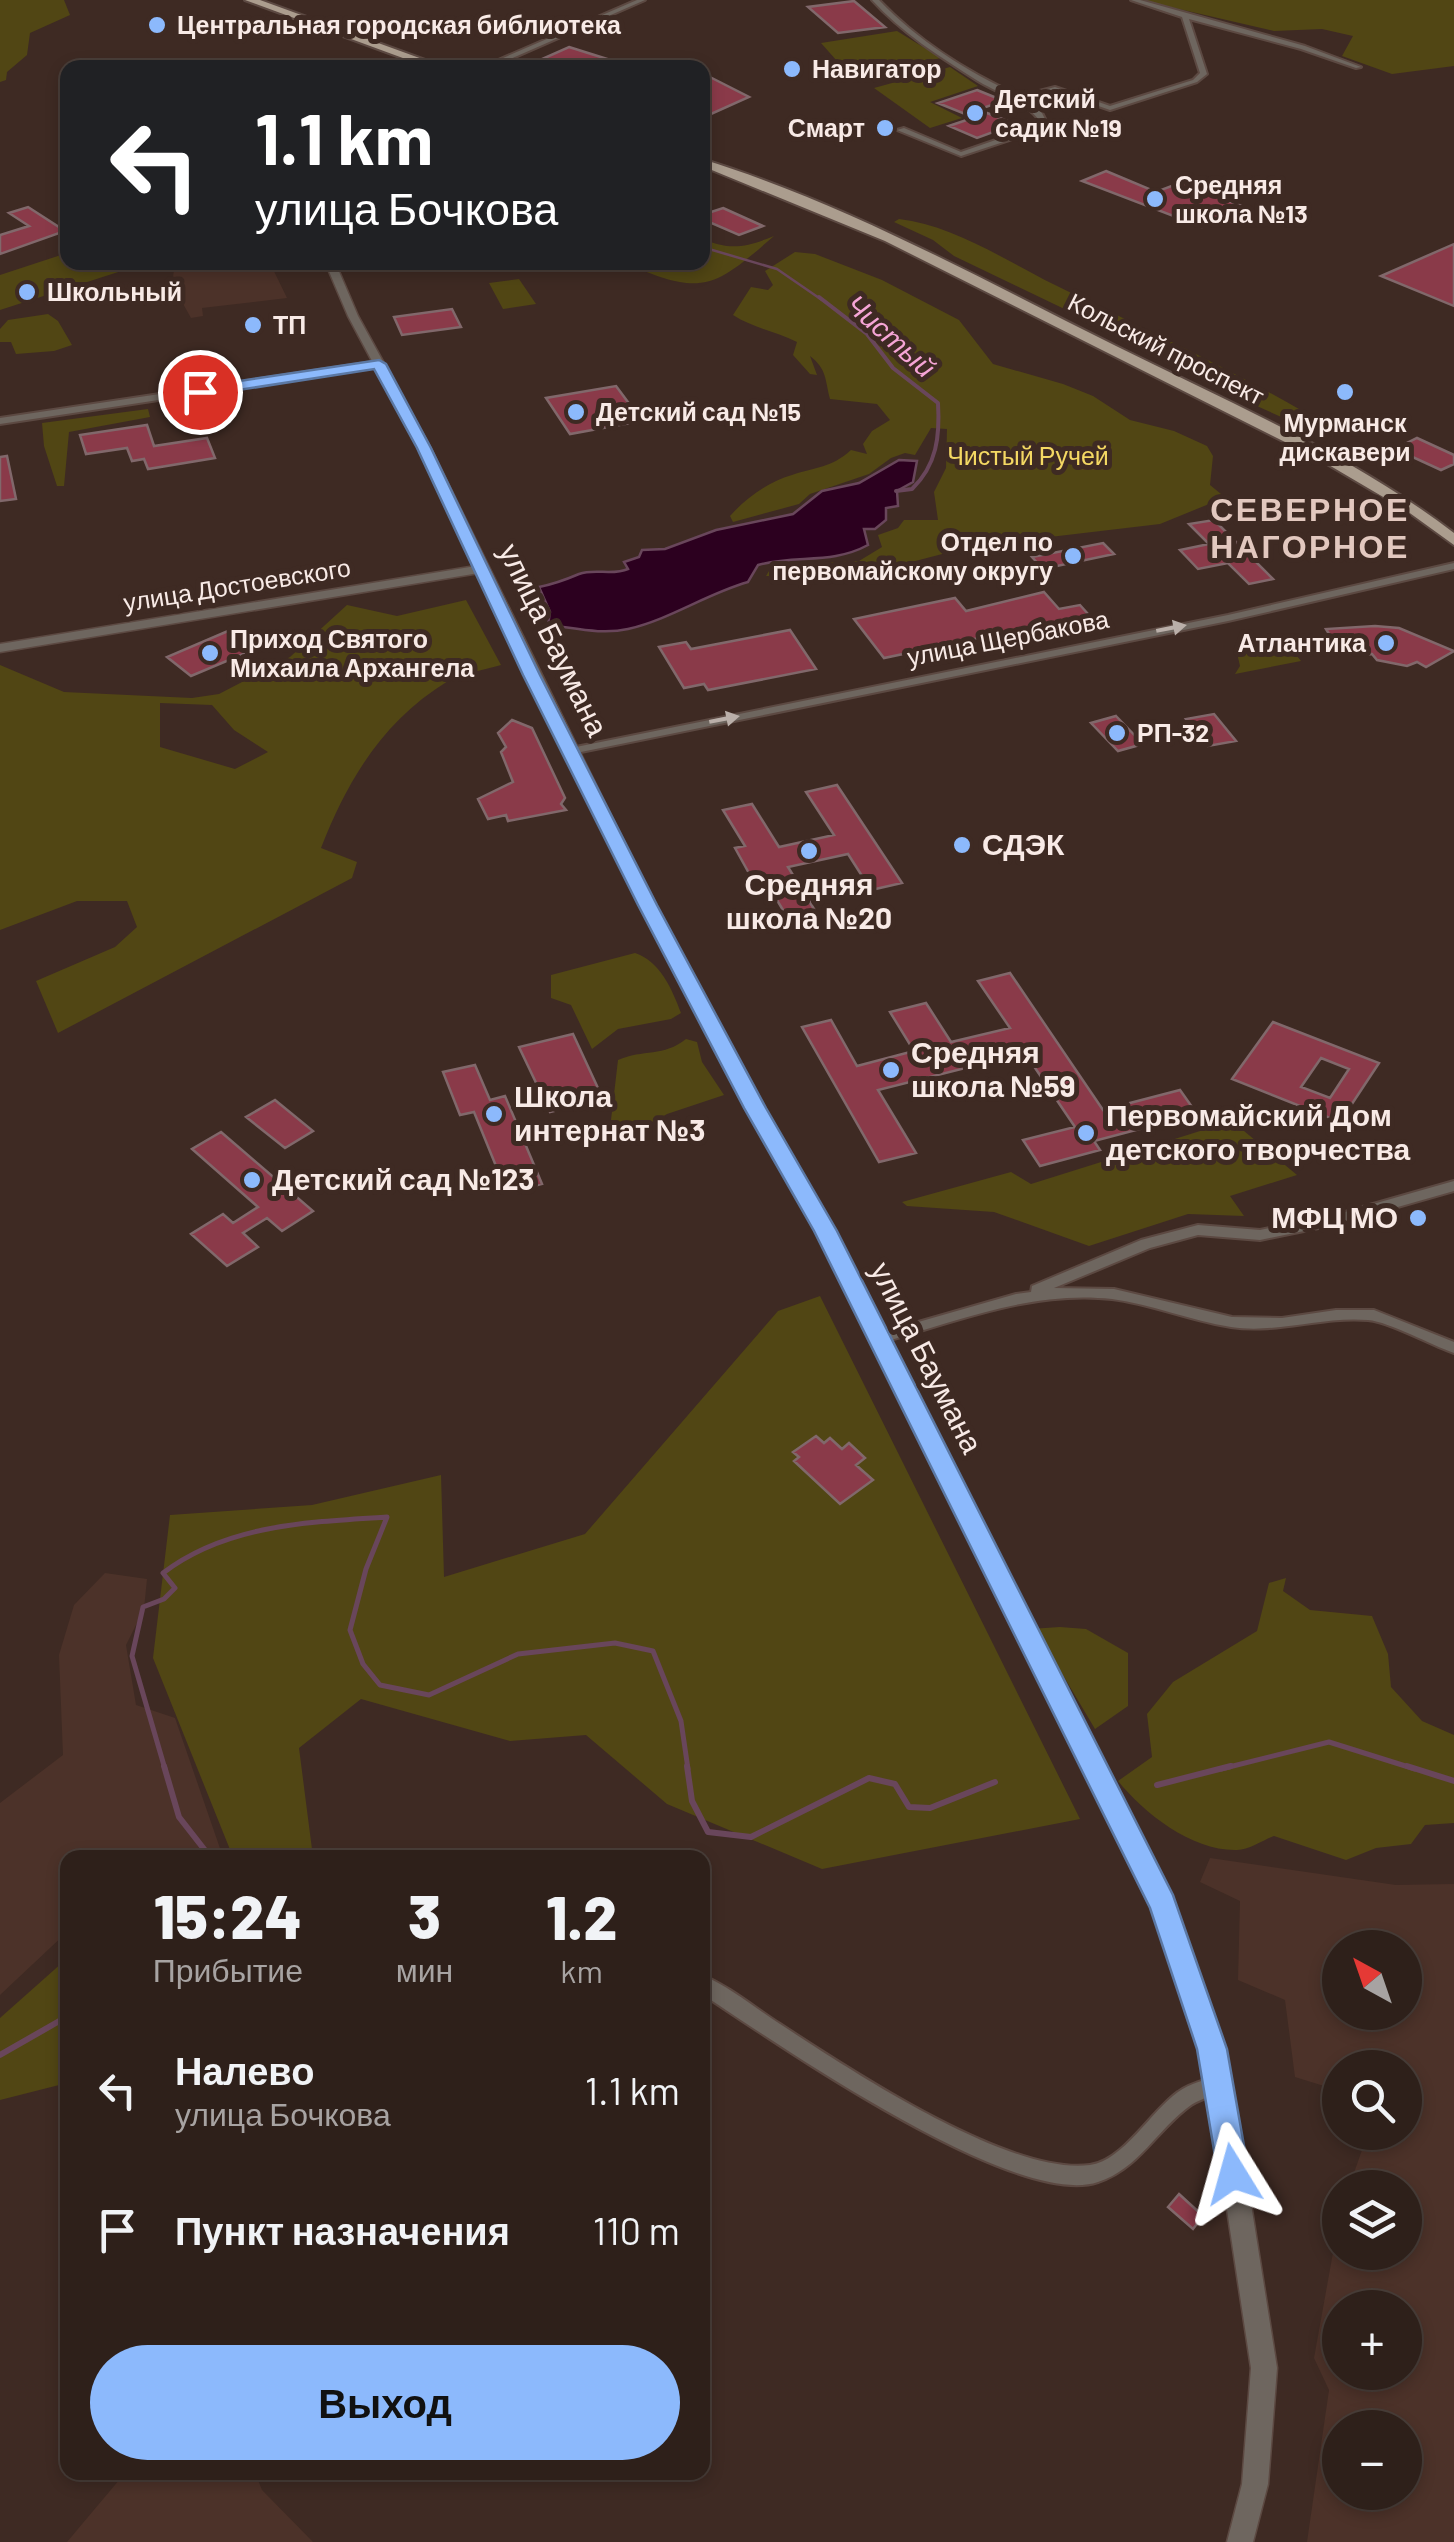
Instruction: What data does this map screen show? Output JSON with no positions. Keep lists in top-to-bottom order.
{
  "streets": {
    "main road": ["Кольский проспект"],
    "street": ["улица Достоевского", "улица Щербакова", "улица Баумана"]
  },
  "crossings": [
    ["улица Достоевского", "улица Баумана"],
    ["улица Щербакова", "улица Баумана"]
  ],
  "one_way": ["улица Щербакова"],
  "districts": ["СЕВЕРНОЕ НАГОРНОЕ"],
  "water": ["Чистый"],
  "parks": ["Чистый Ручей"],
  "places": [
    "Центральная городская библиотека",
    "Навигатор",
    "Детский садик №19",
    "Смарт",
    "Средняя школа №13",
    "Школьный",
    "ТП",
    "Мурманск дискавери",
    "Детский сад №15",
    "Отдел по первомайскому округу",
    "Атлантика",
    "Приход Святого Михаила Архангела",
    "РП-32",
    "СДЭК",
    "Средняя школа №20",
    "Средняя школа №59",
    "Школа интернат №3",
    "Первомайский Дом детского творчества",
    "Детский сад №123",
    "МФЦ МО"
  ],
  "north": "top left",
  "page": {
    "turn": ["1.1 km", "улица Бочкова"],
    "eta": [
      "15:24",
      "Прибытие",
      "3",
      "мин",
      "1.2",
      "km"
    ],
    "map_buttons": ["+", "−"],
    "list": [
      {
        "name": "Налево",
        "note": "улица Бочкова",
        "value": "1.1 km"
      },
      {
        "name": "Пункт назначения",
        "value": "110 m"
      }
    ],
    "buttons": "Выход"
  }
}
